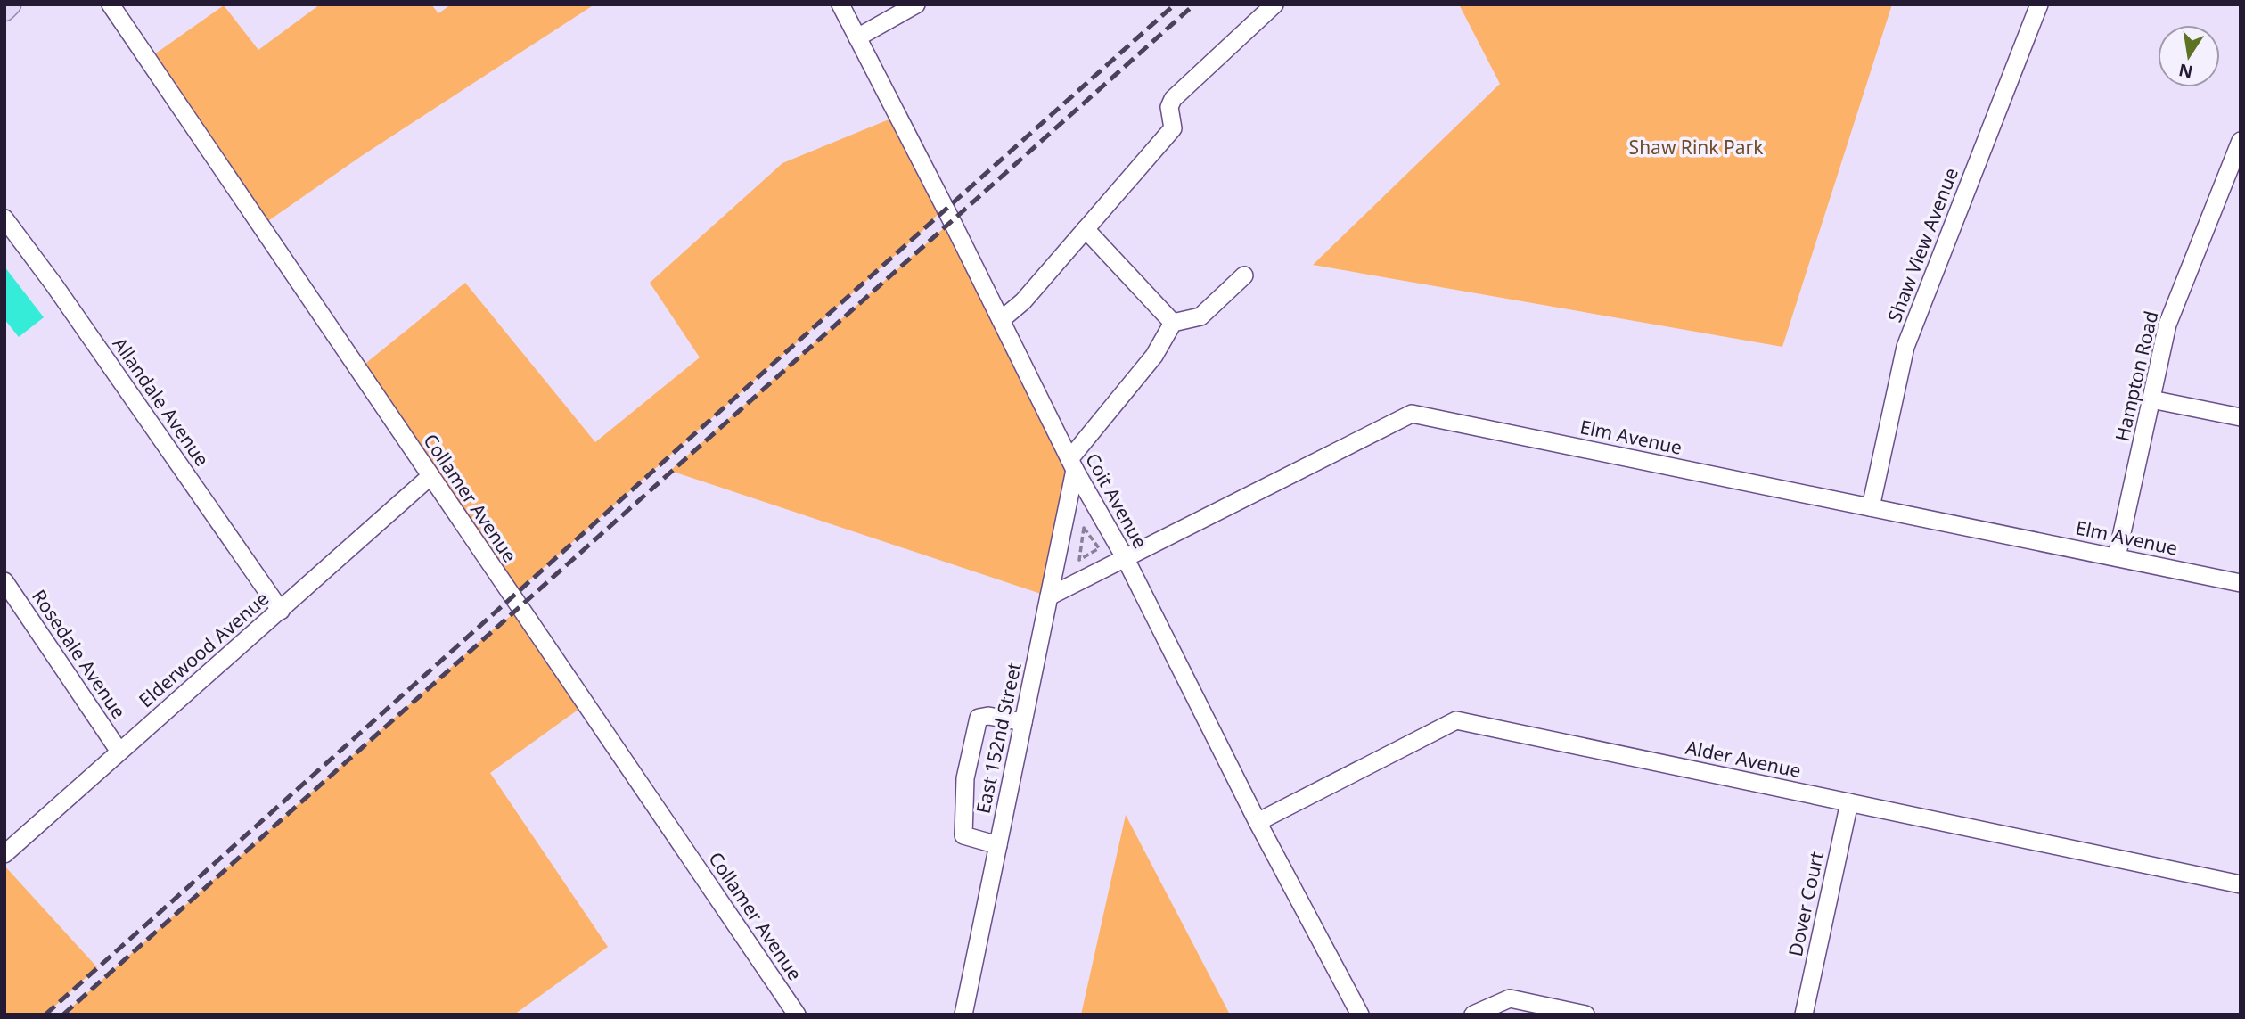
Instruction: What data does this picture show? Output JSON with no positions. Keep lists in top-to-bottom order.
{
  "streets": {
    "street": [
      "Shaw View Avenue",
      "Hampton Road",
      "Allandale Avenue",
      "Elm Avenue",
      "Collamer Avenue",
      "Coit Avenue",
      "Elderwood Avenue",
      "Rosedale Avenue",
      "East 152nd Street",
      "Alder Avenue",
      "Dover Court"
    ]
  },
  "crossings": [
    ["Shaw View Avenue", "Elm Avenue"],
    ["Hampton Road", "Elm Avenue"],
    ["Allandale Avenue", "Elderwood Avenue"],
    ["Elm Avenue", "Coit Avenue"],
    ["Elm Avenue", "East 152nd Street"],
    ["Collamer Avenue", "Elderwood Avenue"],
    ["Coit Avenue", "East 152nd Street"],
    ["Coit Avenue", "Alder Avenue"],
    ["Elderwood Avenue", "Rosedale Avenue"],
    ["Alder Avenue", "Dover Court"]
  ],
  "parks": ["Shaw Rink Park"],
  "north": "bottom"
}
